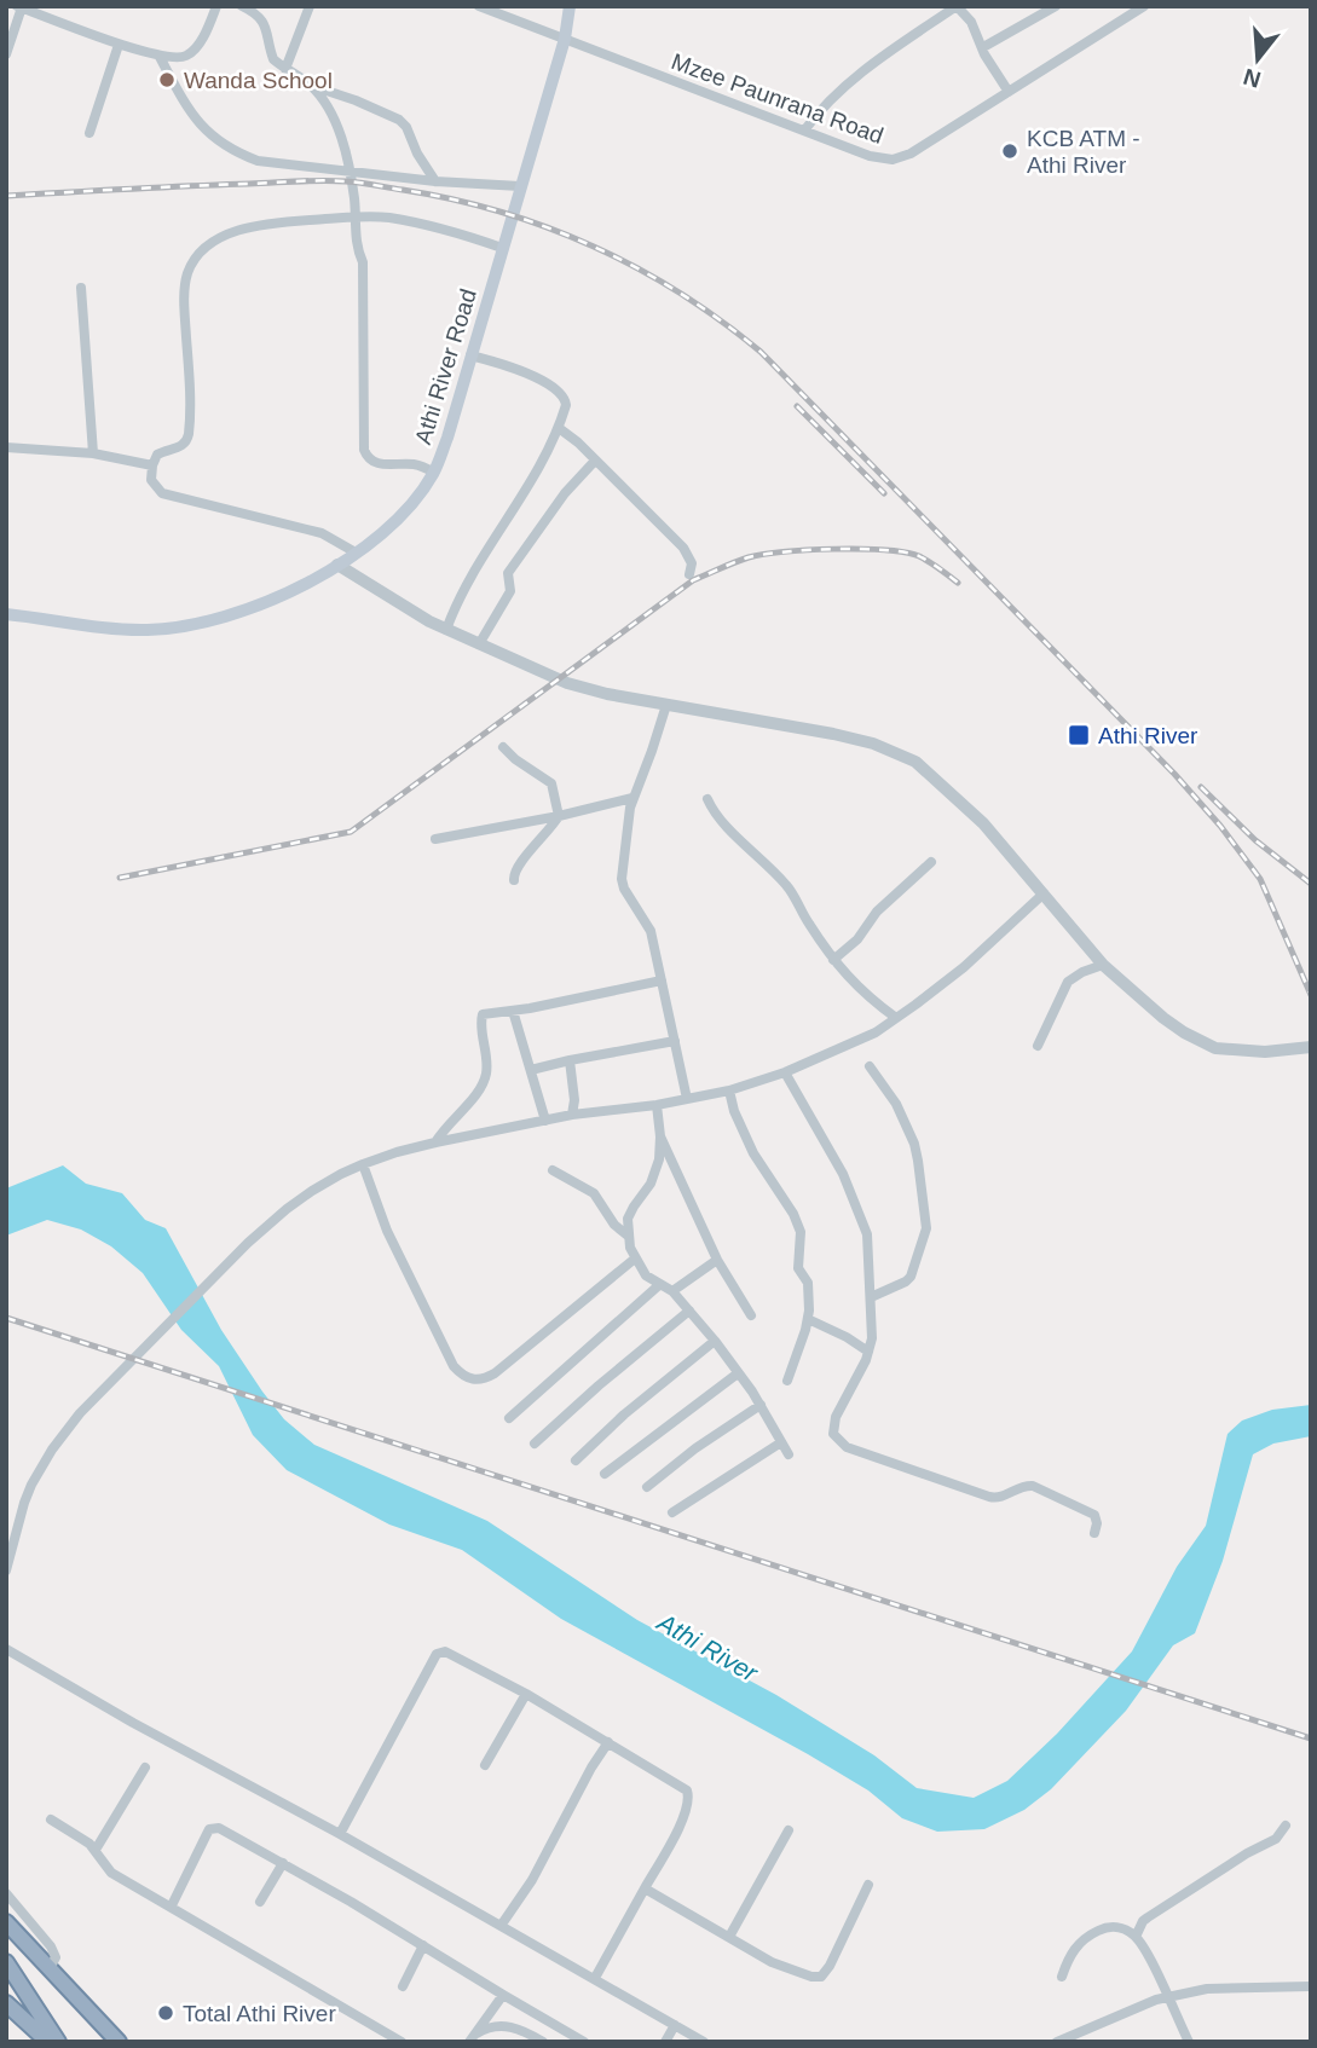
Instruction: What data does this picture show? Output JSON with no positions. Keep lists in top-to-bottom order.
{
  "streets": {
    "main road": ["Athi River Road"],
    "street": ["Mzee Paunrana Road"]
  },
  "crossings": [
    ["Mzee Paunrana Road", "Athi River Road"]
  ],
  "water": ["Athi River"],
  "places": {
    "other": ["Wanda School", "KCB ATM - Athi River", "Total Athi River"],
    "transit": ["Athi River"]
  },
  "north": "bottom"
}
